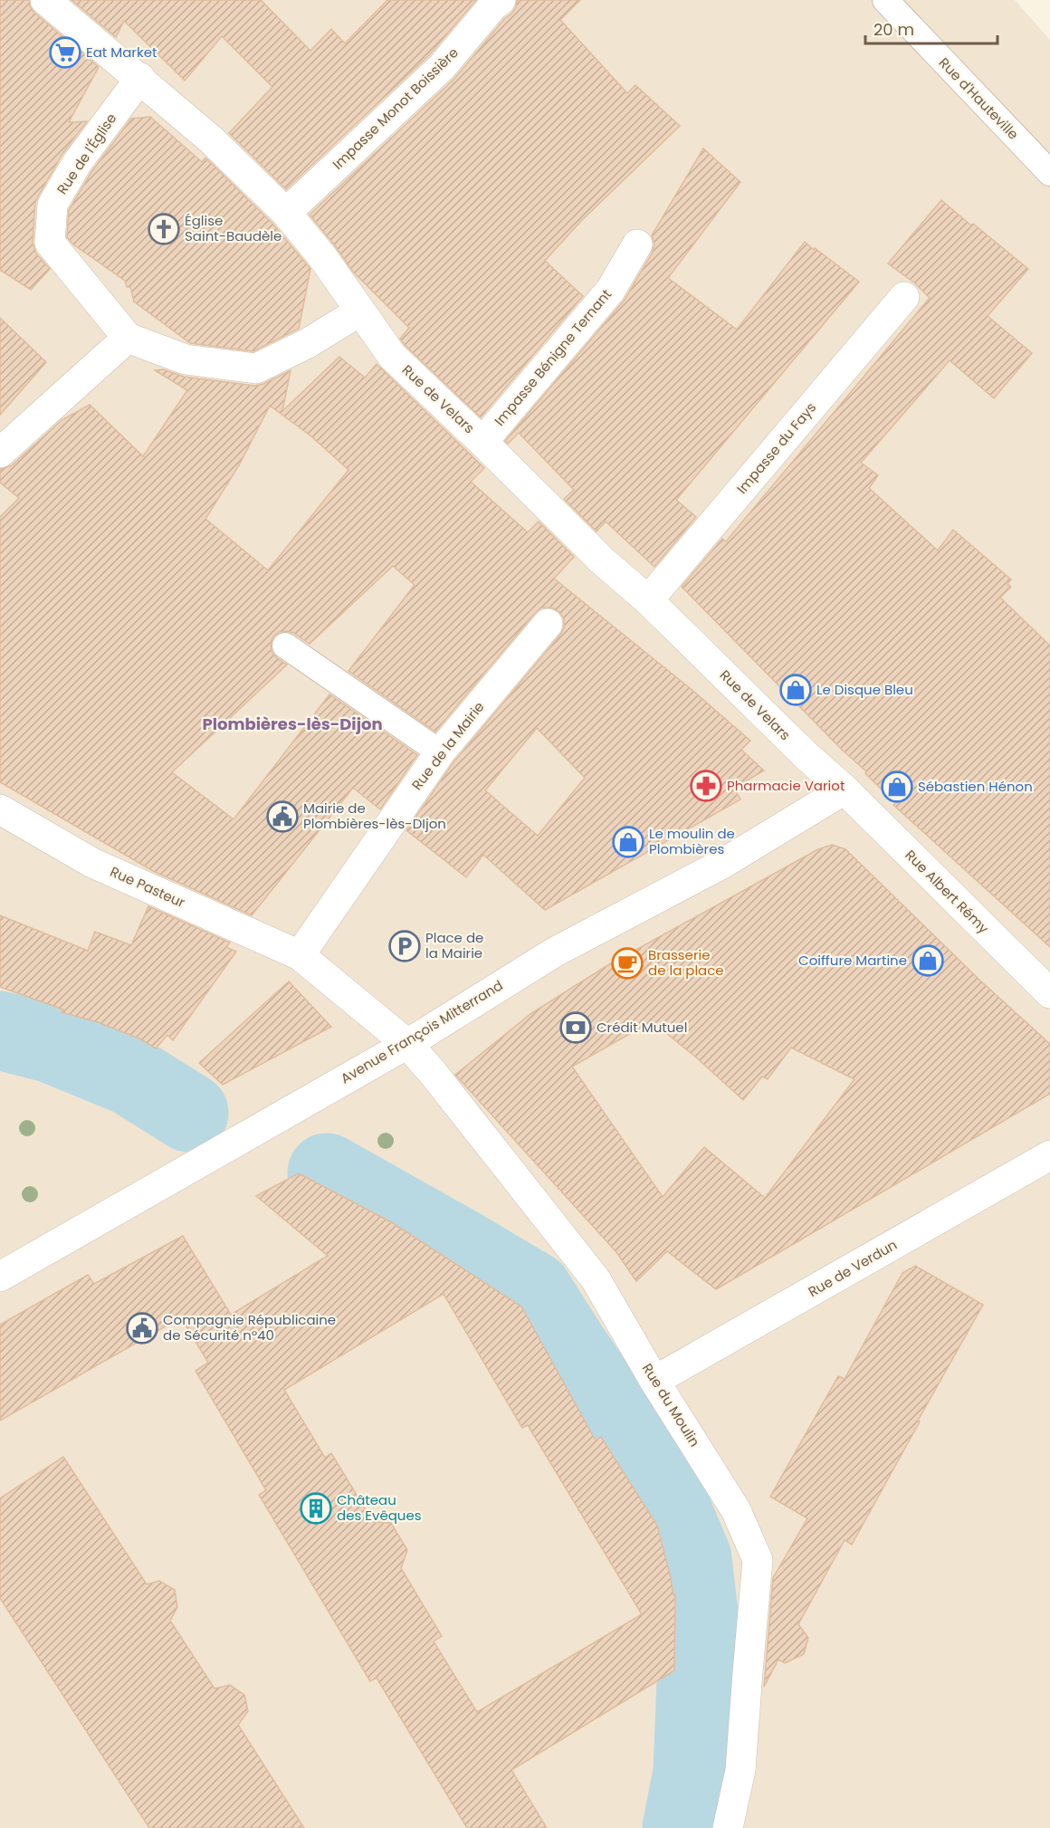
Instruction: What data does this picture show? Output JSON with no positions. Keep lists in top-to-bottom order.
{
  "streets": {
    "street": [
      "Impasse Monot Boissière",
      "Rue de l'Église",
      "Impasse Bénigne Ternant",
      "Rue de Velars",
      "Impasse du Fays",
      "Rue de la Mairie",
      "Rue Pasteur",
      "Rue Albert Rémy",
      "Avenue François Mitterrand",
      "Rue de Verdun",
      "Rue du Moulin"
    ],
    "lane": ["Rue d'Hauteville"]
  },
  "crossings": [
    ["Impasse Monot Boissière", "Rue de Velars"],
    ["Rue de l'Église", "Rue de Velars"],
    ["Impasse Bénigne Ternant", "Rue de Velars"],
    ["Rue de Velars", "Impasse du Fays"],
    ["Rue de Velars", "Rue Albert Rémy"],
    ["Rue de Velars", "Avenue François Mitterrand"],
    ["Rue de la Mairie", "Rue Pasteur"],
    ["Rue Albert Rémy", "Avenue François Mitterrand"],
    ["Avenue François Mitterrand", "Rue du Moulin"],
    ["Rue de Verdun", "Rue du Moulin"]
  ],
  "districts": ["Plombières-lès-Dijon"],
  "places": {
    "supermarket": ["Eat Market"],
    "church": ["Église Saint-Baudèle"],
    "shop": [
      "Le Disque Bleu",
      "Sébastien Hénon",
      "Le moulin de Plombières",
      "Coiffure Martine"
    ],
    "pharmacy": ["Pharmacie Variot"],
    "public building": ["Mairie de Plombières-lès-DIjon", "Compagnie Républicaine de Sécurité n°40"],
    "parking": ["Place de la Mairie"],
    "cafe": ["Brasserie de la place"],
    "bank": ["Crédit Mutuel"],
    "building": ["Château des Evêques"]
  },
  "scale_bar": "20 m"
}
